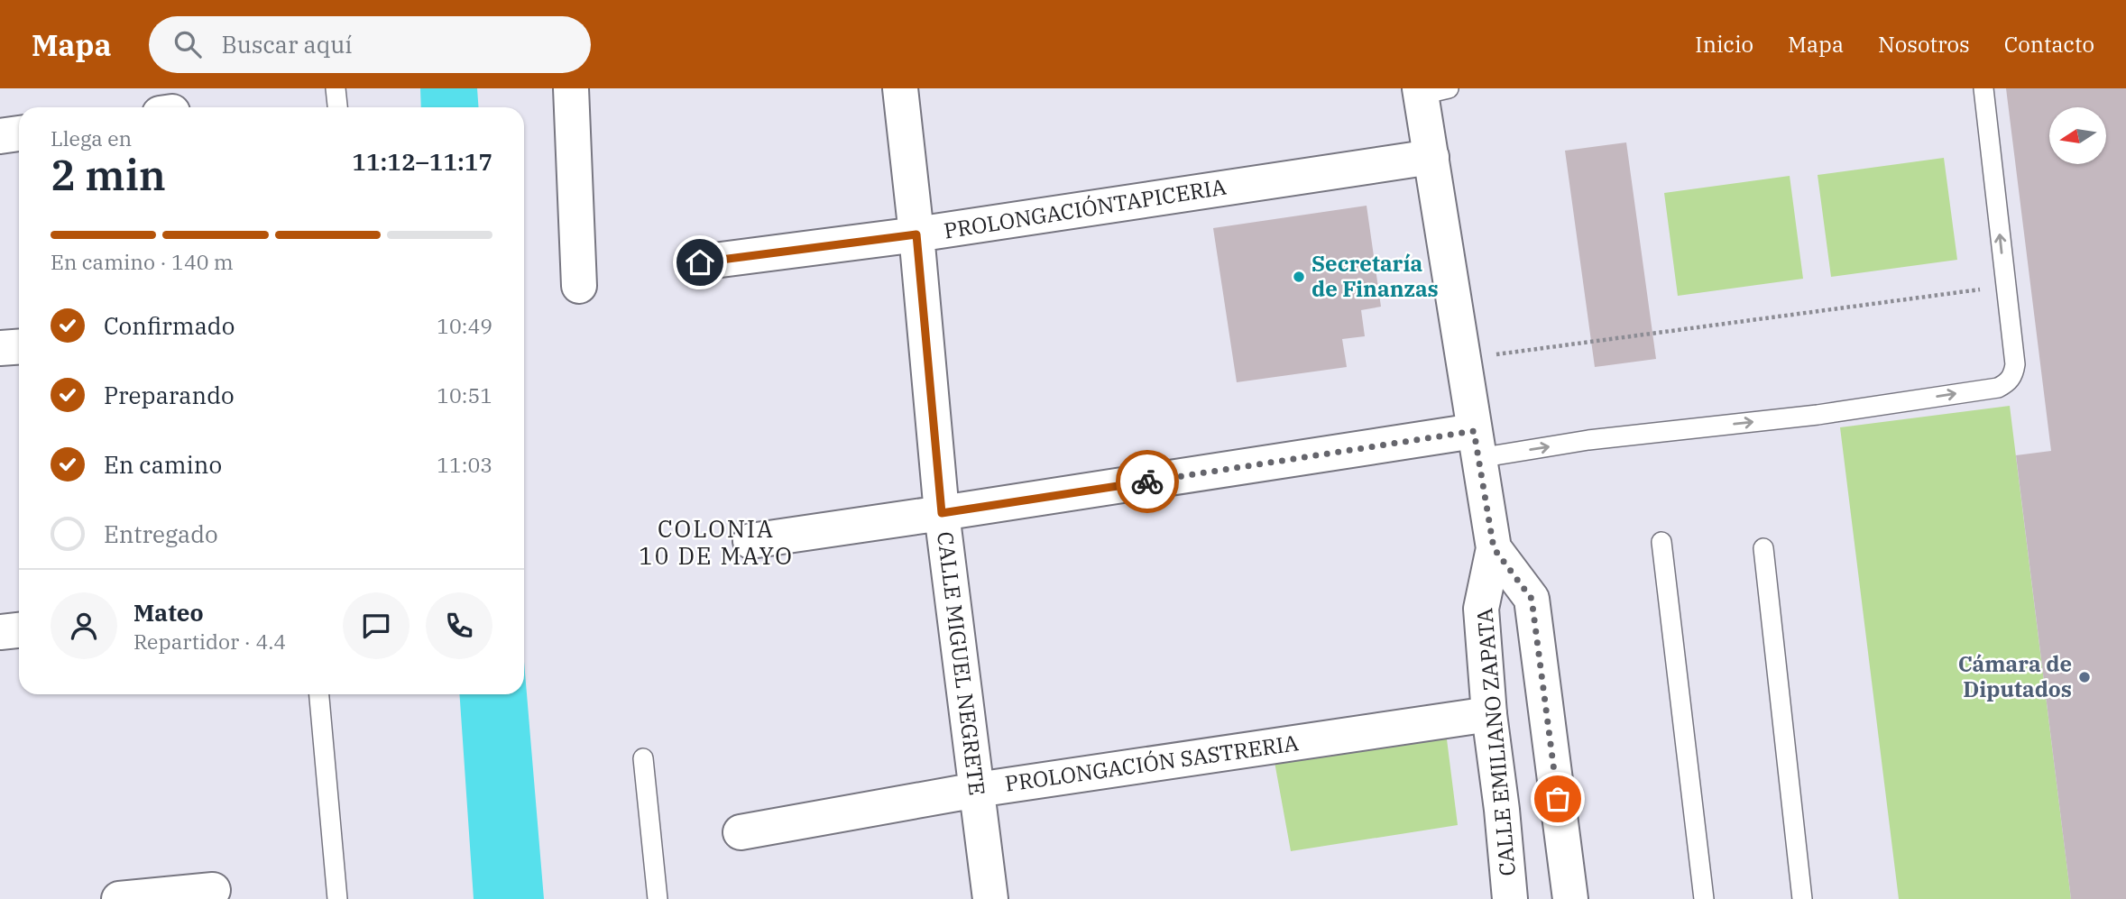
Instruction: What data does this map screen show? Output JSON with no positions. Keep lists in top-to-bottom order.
{
  "streets": {
    "street": [
      "PROLONGACIÓNTAPICERIA",
      "CALLE MIGUEL NEGRETE",
      "CALLE EMILIANO ZAPATA",
      "PROLONGACIÓN SASTRERIA"
    ]
  },
  "crossings": [
    ["PROLONGACIÓNTAPICERIA", "CALLE MIGUEL NEGRETE"],
    ["PROLONGACIÓNTAPICERIA", "CALLE EMILIANO ZAPATA"],
    ["CALLE MIGUEL NEGRETE", "PROLONGACIÓN SASTRERIA"],
    ["CALLE EMILIANO ZAPATA", "PROLONGACIÓN SASTRERIA"]
  ],
  "districts": ["COLONIA 10 DE MAYO"],
  "places": ["Secretaría de Finanzas", "Cámara de Diputados"],
  "north": "left",
  "page": {
    "header": "Mapa",
    "search": "Buscar aquí",
    "nav": [
      "Inicio",
      "Mapa",
      "Nosotros",
      "Contacto"
    ],
    "heading": ["2 min", "Llega en", "11:12–11:17"],
    "panel": ["Mateo", "Repartidor · 4.4"],
    "bar": "En camino · 140 m",
    "list": [
      ["Confirmado", "10:49"],
      ["Preparando", "10:51"],
      ["En camino", "11:03"],
      "Entregado"
    ]
  }
}
